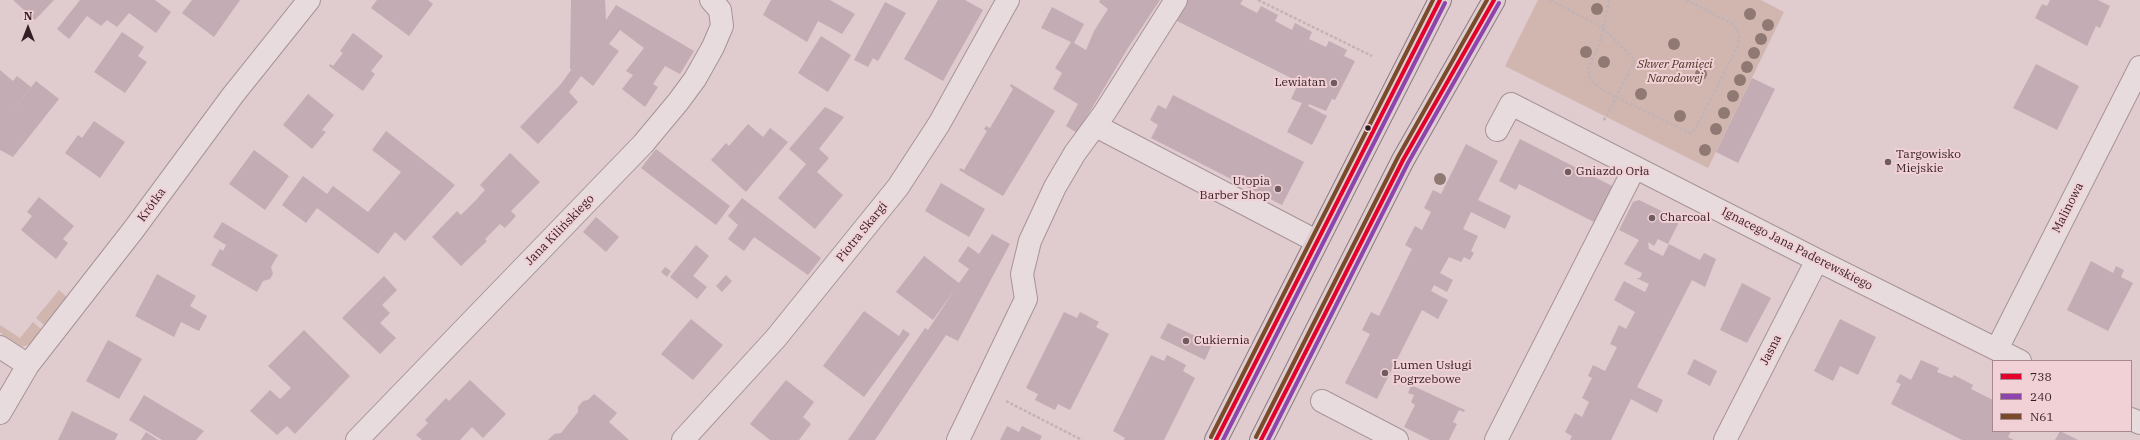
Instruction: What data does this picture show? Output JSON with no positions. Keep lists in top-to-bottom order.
{
  "streets": {
    "street": [
      "Krótka",
      "Malinowa",
      "Jana Kilińskiego",
      "Piotra Skargi",
      "Ignacego Jana Paderewskiego",
      "Jasna"
    ]
  },
  "crossings": [
    ["Malinowa", "Ignacego Jana Paderewskiego"],
    ["Ignacego Jana Paderewskiego", "Jasna"]
  ],
  "parks": ["Skwer Pamięci Narodowej"],
  "places": [
    "Lewiatan",
    "Targowisko Miejskie",
    "Gniazdo Orła",
    "Utopia Barber Shop",
    "Charcoal",
    "Cukiernia",
    "Lumen Usługi Pogrzebowe"
  ],
  "lines": ["transit line 738", "transit line N61", "transit line 240"],
  "legend": ["738", "240", "N61"],
  "north": "top"
}
